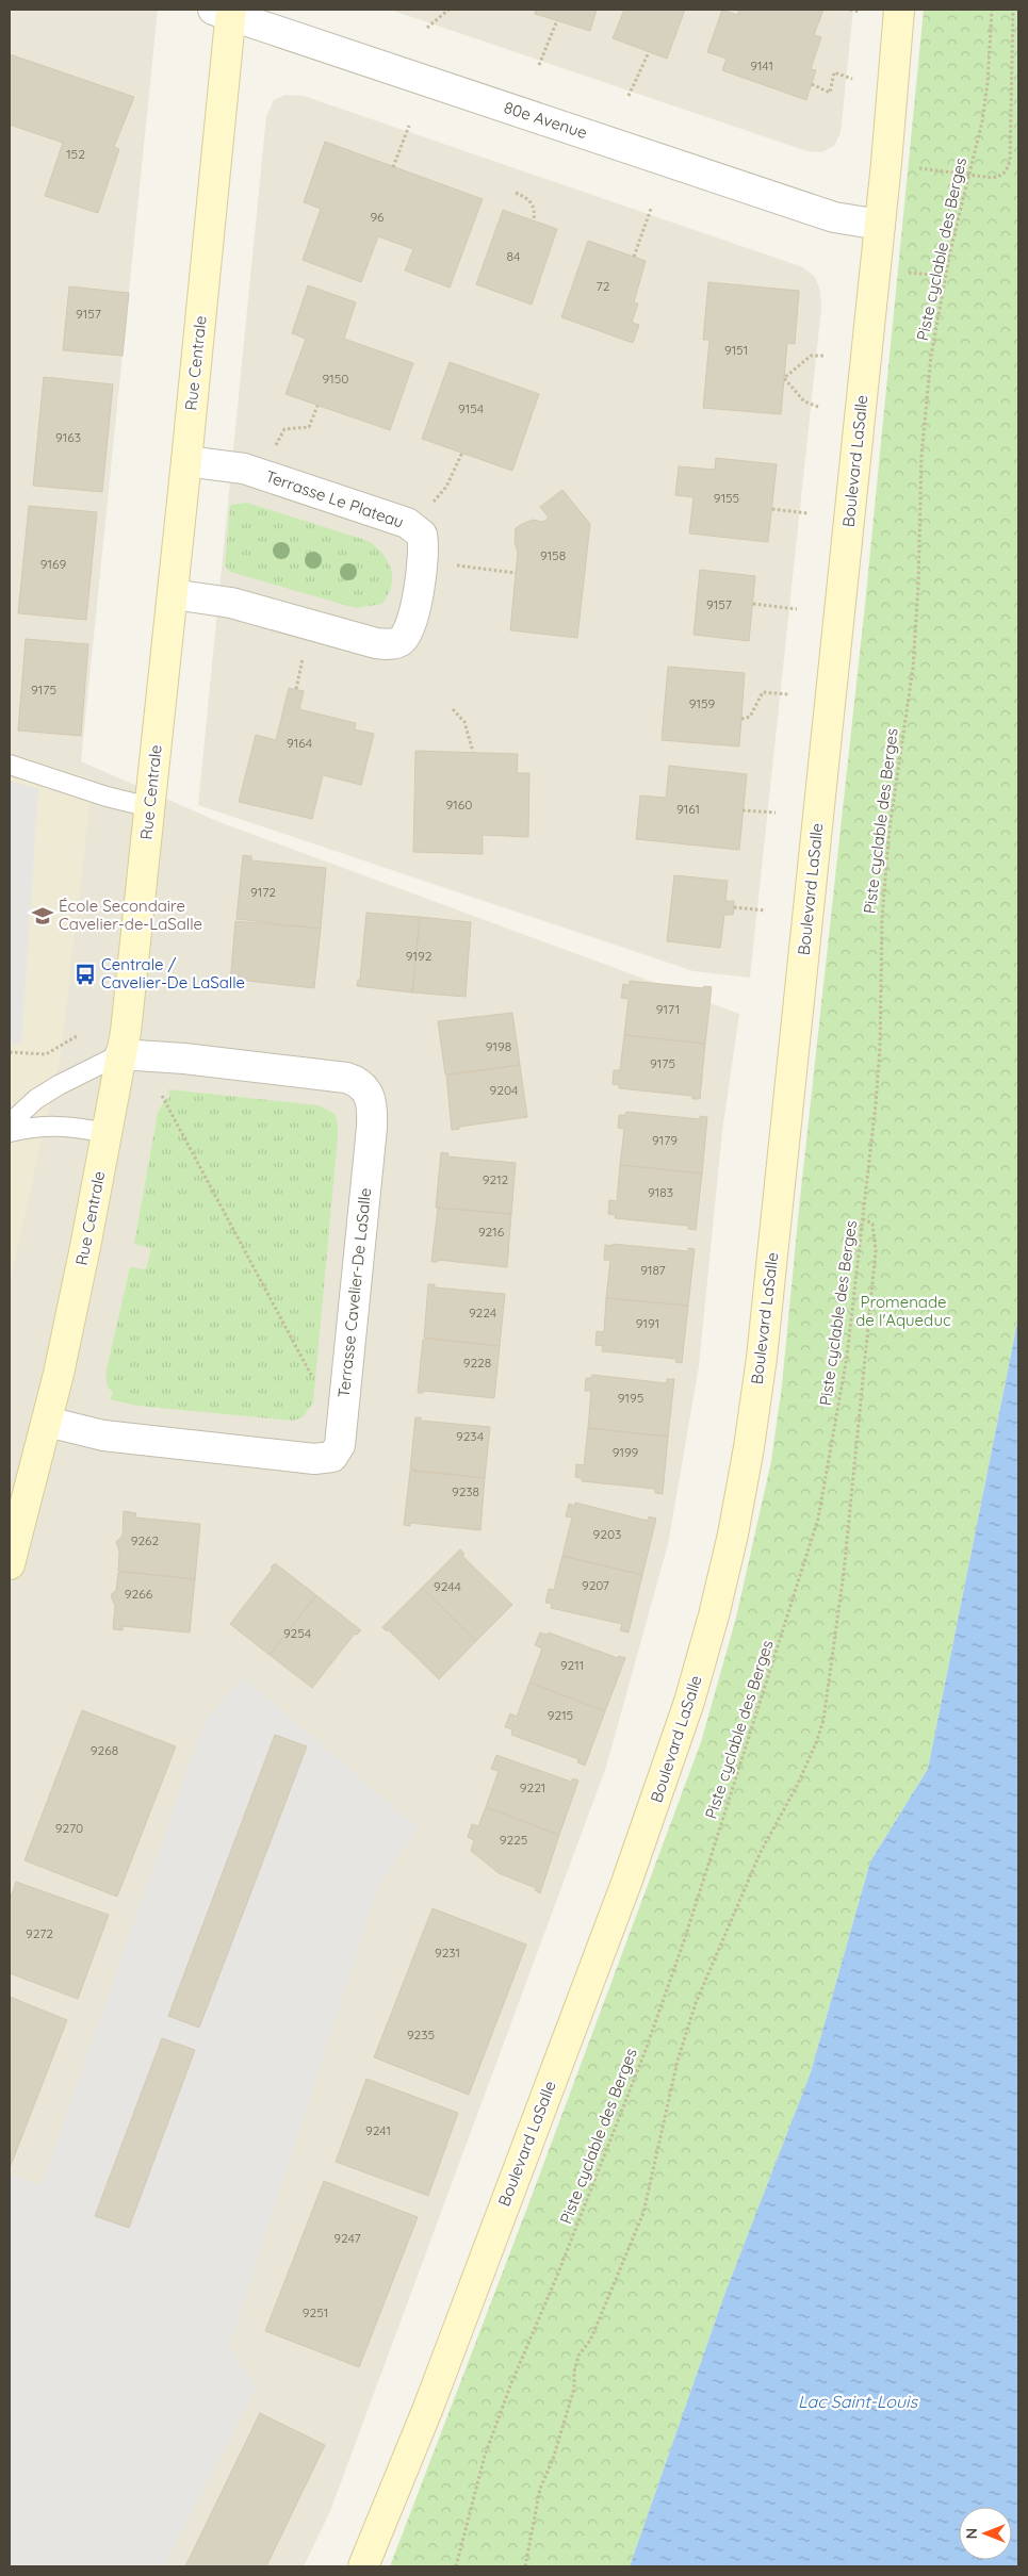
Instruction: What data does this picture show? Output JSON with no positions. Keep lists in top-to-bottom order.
{
  "streets": {
    "main road": ["Rue Centrale", "Boulevard LaSalle"],
    "street": ["80e Avenue", "Terrasse Le Plateau", "Terrasse Cavelier-De LaSalle"],
    "path": ["Piste cyclable des Berges"]
  },
  "crossings": [
    ["80e Avenue", "Rue Centrale"],
    ["80e Avenue", "Boulevard LaSalle"],
    ["Rue Centrale", "Terrasse Le Plateau"],
    ["Rue Centrale", "Terrasse Cavelier-De LaSalle"]
  ],
  "water": ["Lac Saint-Louis"],
  "parks": ["Promenade de l'Aqueduc"],
  "places": {
    "school or university": ["École Secondaire Cavelier-de-LaSalle"],
    "bus stop": ["Centrale / Cavelier-De LaSalle"]
  },
  "house_numbers": [
    "9141",
    "152",
    "96",
    "84",
    "72",
    "9157",
    "9151",
    "9150",
    "9154",
    "9163",
    "9155",
    "9158",
    "9169",
    "9157",
    "9175",
    "9159",
    "9164",
    "9160",
    "9161",
    "9172",
    "9192",
    "9171",
    "9198",
    "9175",
    "9204",
    "9179",
    "9212",
    "9183",
    "9216",
    "9187",
    "9224",
    "9191",
    "9228",
    "9195",
    "9234",
    "9199",
    "9238",
    "9203",
    "9262",
    "9207",
    "9244",
    "9266",
    "9254",
    "9211",
    "9215",
    "9268",
    "9221",
    "9270",
    "9225",
    "9272",
    "9231",
    "9235",
    "9241",
    "9247",
    "9251"
  ],
  "north": "left"
}
